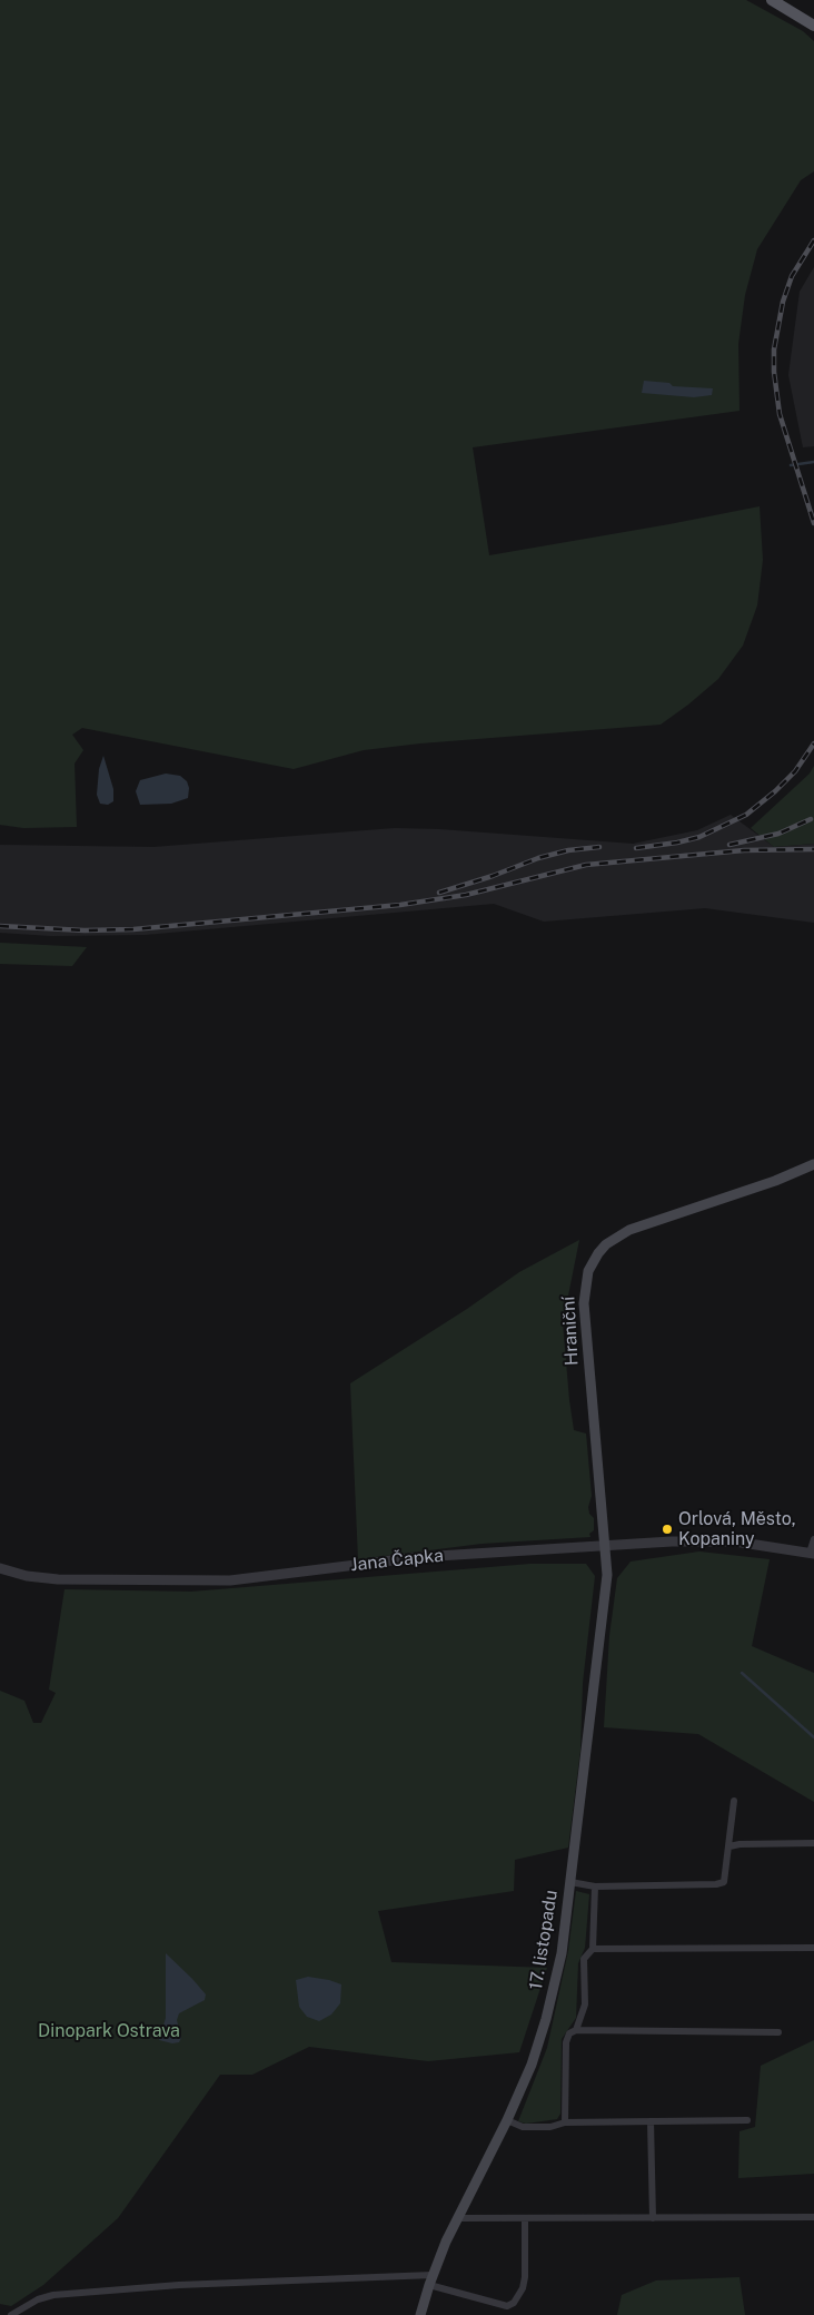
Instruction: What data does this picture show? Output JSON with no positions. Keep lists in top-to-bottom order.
{
  "streets": {
    "main road": ["Hraniční", "17. listopadu"],
    "street": ["Jana Čapka"]
  },
  "crossings": [
    ["Hraniční", "Jana Čapka"],
    ["Hraniční", "17. listopadu"],
    ["Jana Čapka", "17. listopadu"]
  ],
  "parks": ["Dinopark Ostrava"],
  "places": ["Orlová, Město, Kopaniny"]
}
